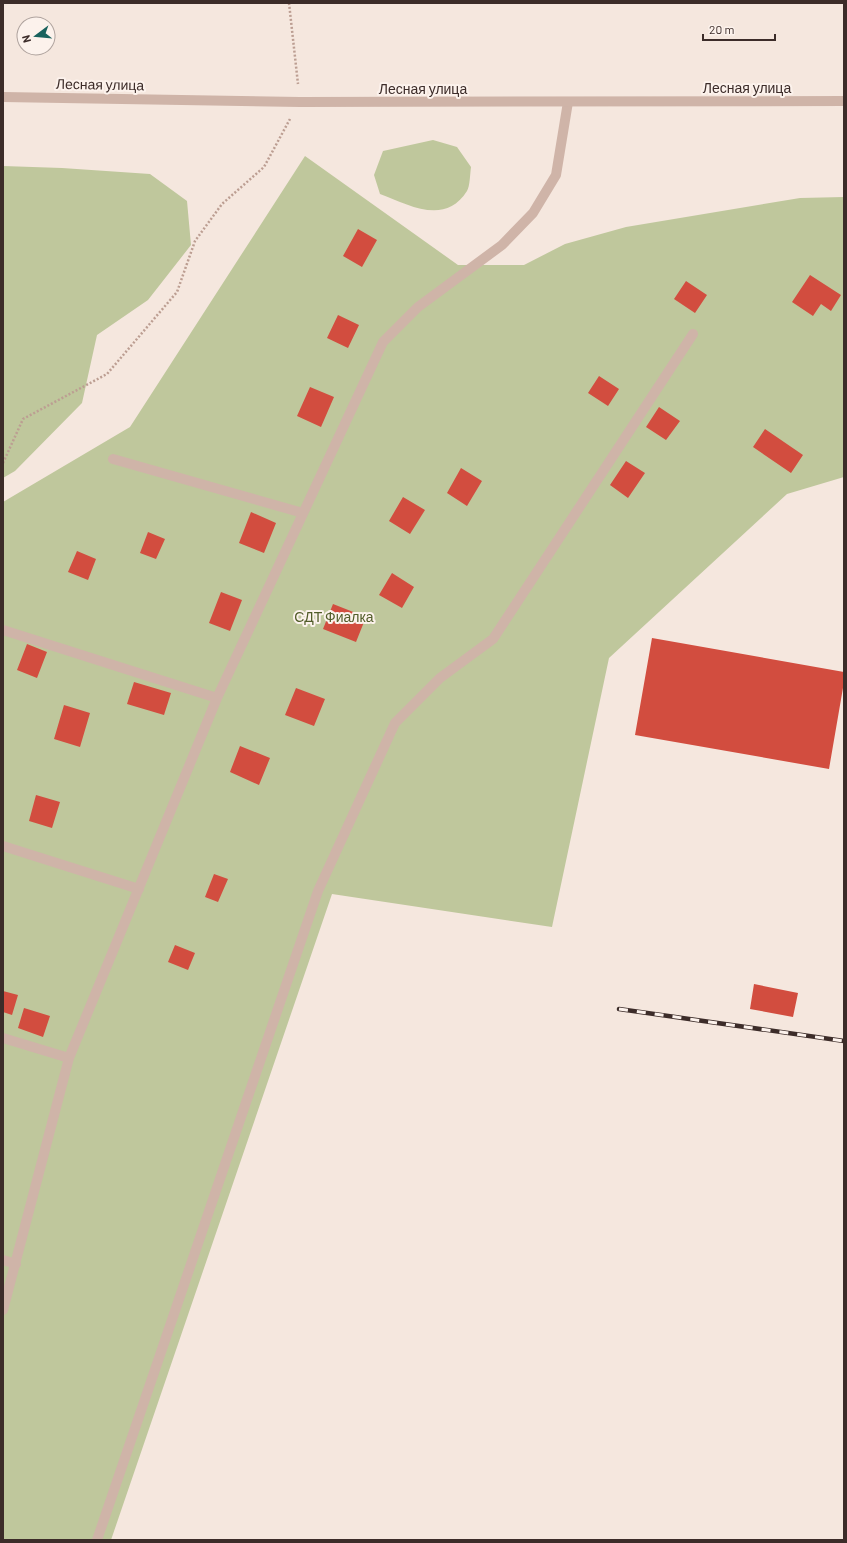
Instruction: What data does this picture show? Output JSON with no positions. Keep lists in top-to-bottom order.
{
  "streets": {
    "street": ["Лесная улица"]
  },
  "parks": ["СДТ Фиалка"],
  "scale_bar": "20 m",
  "north": "left"
}
